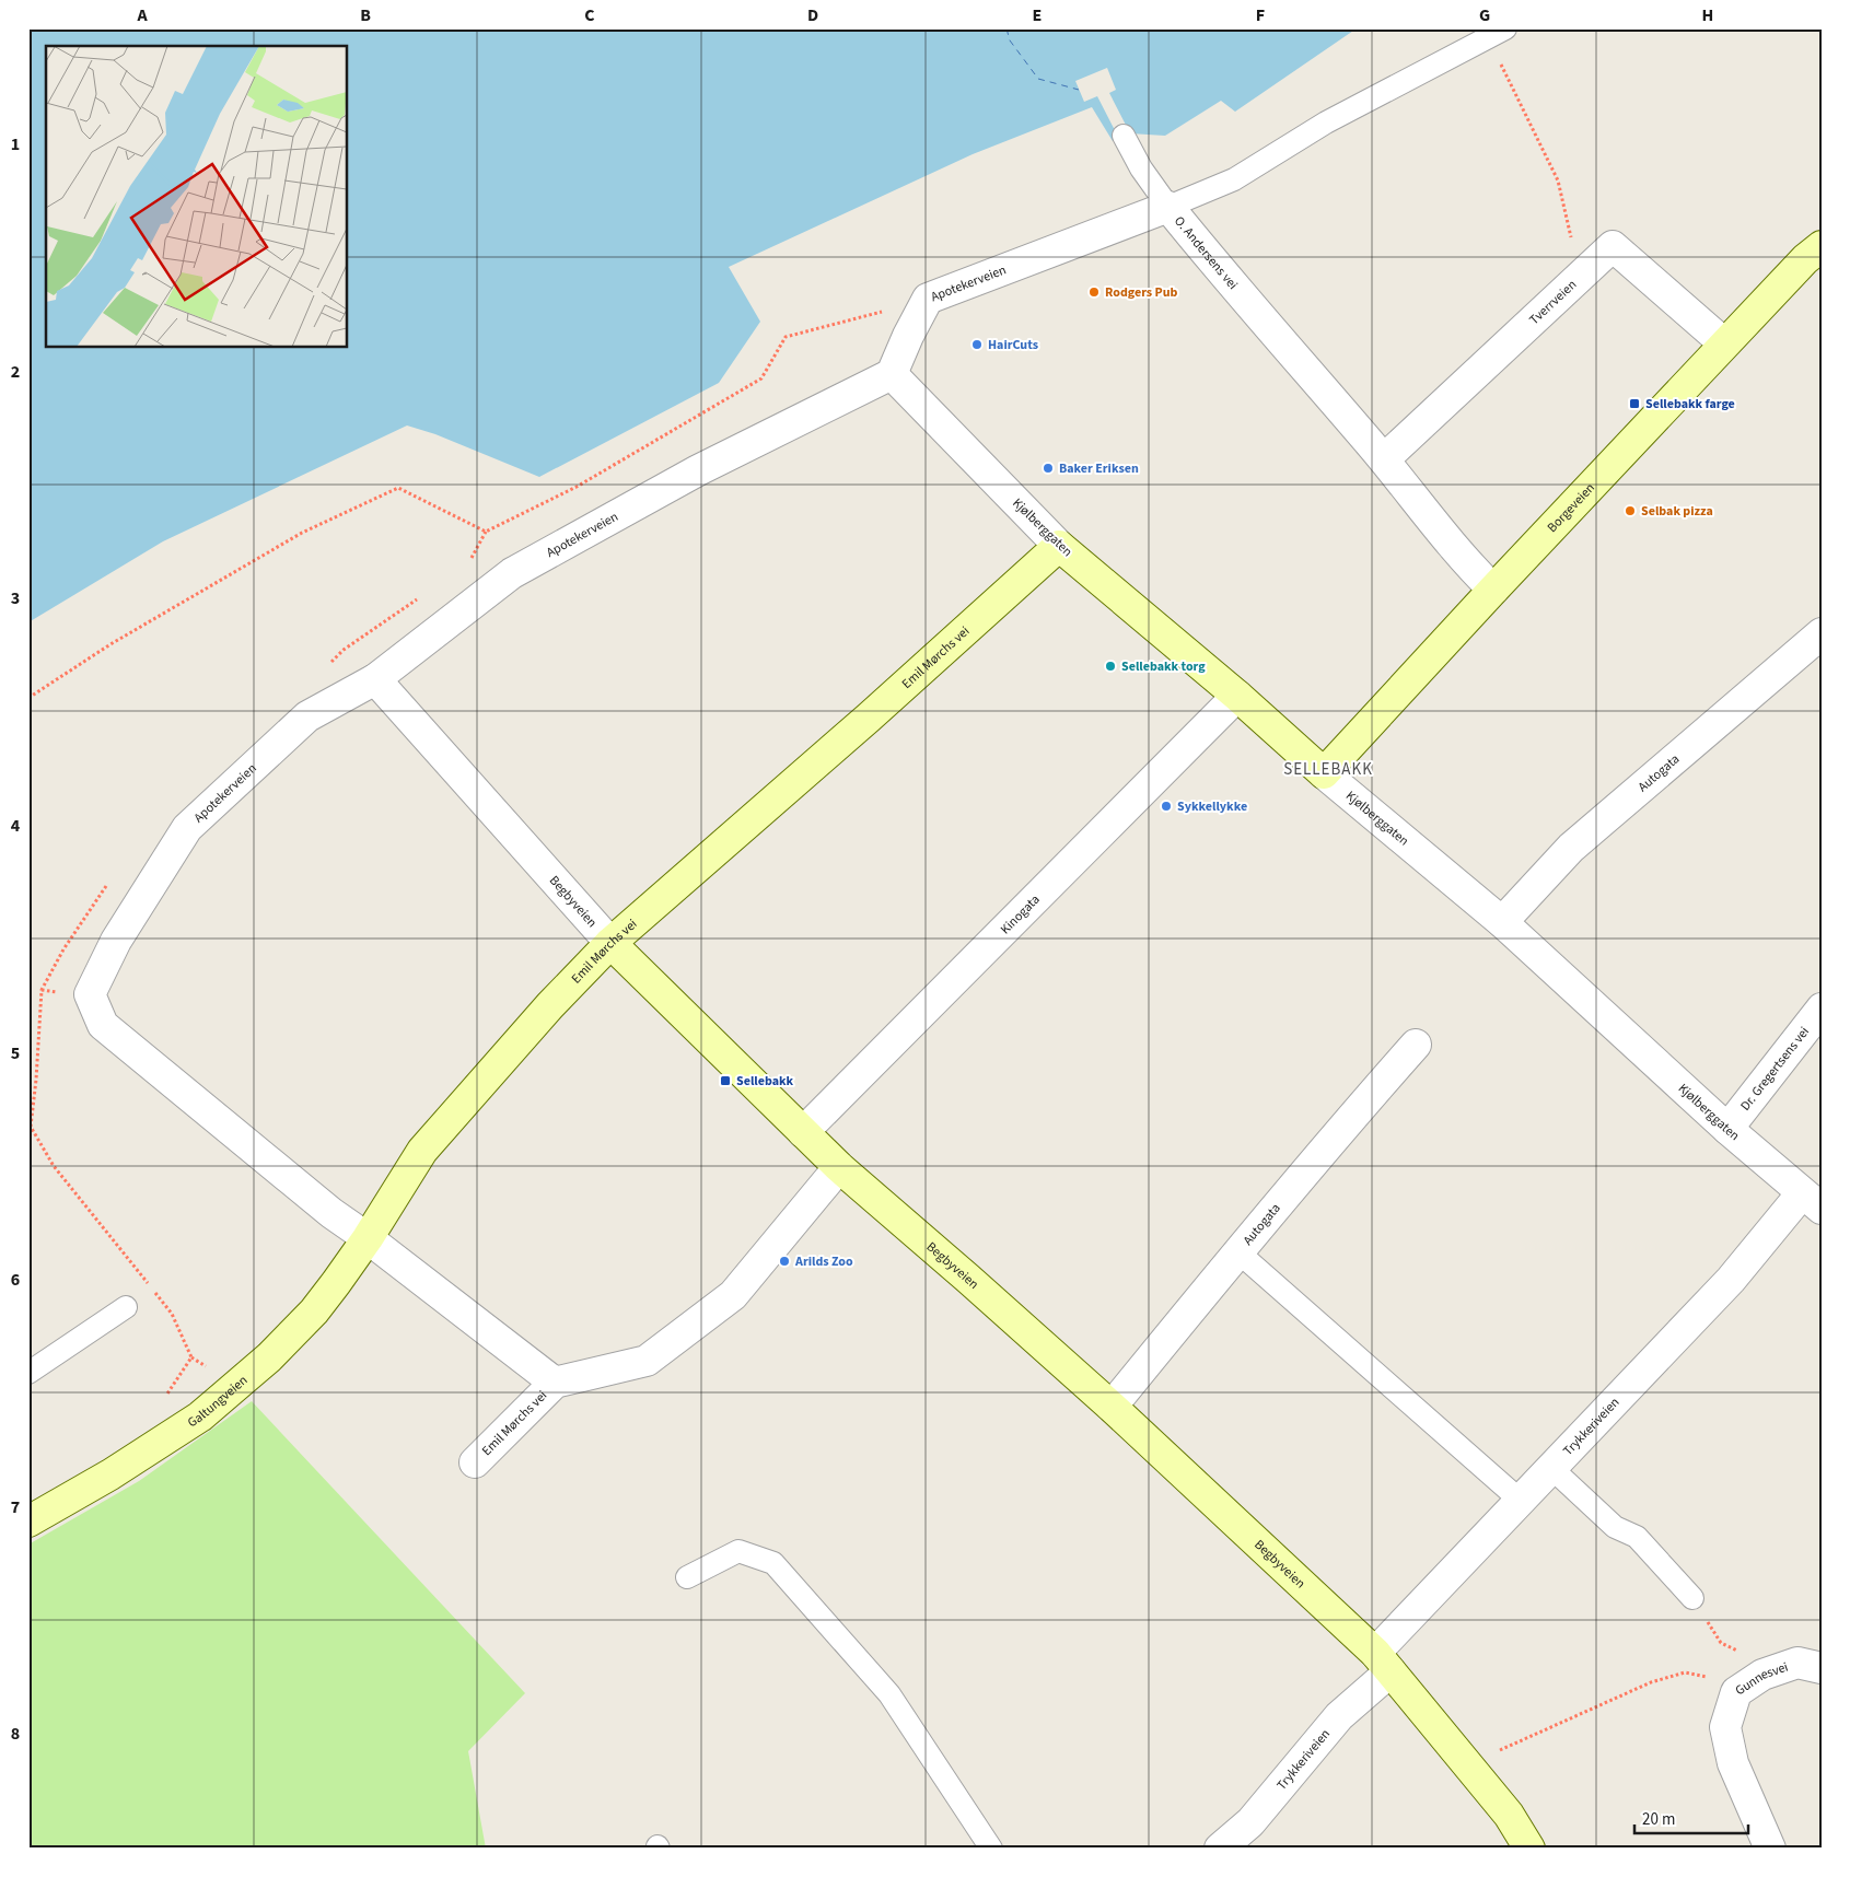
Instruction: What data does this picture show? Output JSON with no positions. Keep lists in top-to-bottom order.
{
  "streets": {
    "main road": [
      "Borgeveien",
      "Kjølberggaten",
      "Emil Mørchs vei",
      "Begbyveien",
      "Galtungveien"
    ],
    "street": [
      "O. Andersens vei",
      "Apotekerveien",
      "Tverrveien",
      "Autogata",
      "Kinogata",
      "Dr. Gregertsens vei",
      "Trykkeriveien",
      "Gunnesvei"
    ]
  },
  "crossings": [
    ["O. Andersens vei", "Apotekerveien"],
    ["O. Andersens vei", "Tverrveien"],
    ["O. Andersens vei", "Borgeveien"],
    ["Apotekerveien", "Kjølberggaten"],
    ["Apotekerveien", "Emil Mørchs vei"],
    ["Apotekerveien", "Begbyveien"],
    ["Apotekerveien", "Galtungveien"],
    ["Tverrveien", "Borgeveien"],
    ["Borgeveien", "Kjølberggaten"],
    ["Kjølberggaten", "Emil Mørchs vei"],
    ["Kjølberggaten", "Autogata"],
    ["Kjølberggaten", "Kinogata"],
    ["Kjølberggaten", "Dr. Gregertsens vei"],
    ["Kjølberggaten", "Trykkeriveien"],
    ["Emil Mørchs vei", "Begbyveien"],
    ["Emil Mørchs vei", "Galtungveien"],
    ["Autogata", "Begbyveien"],
    ["Begbyveien", "Kinogata"],
    ["Begbyveien", "Trykkeriveien"]
  ],
  "districts": ["SELLEBAKK"],
  "places": {
    "other": [
      "Rodgers Pub",
      "HairCuts",
      "Baker Eriksen",
      "Selbak pizza",
      "Sellebakk torg",
      "Sykkellykke",
      "Arilds Zoo"
    ],
    "transit": ["Sellebakk farge", "Sellebakk"]
  },
  "scale_bar": "20 m",
  "grid": {
    "columns": [
      "A",
      "B",
      "C",
      "D",
      "E",
      "F",
      "G",
      "H"
    ],
    "rows": [
      "1",
      "2",
      "3",
      "4",
      "5",
      "6",
      "7",
      "8"
    ]
  }
}
